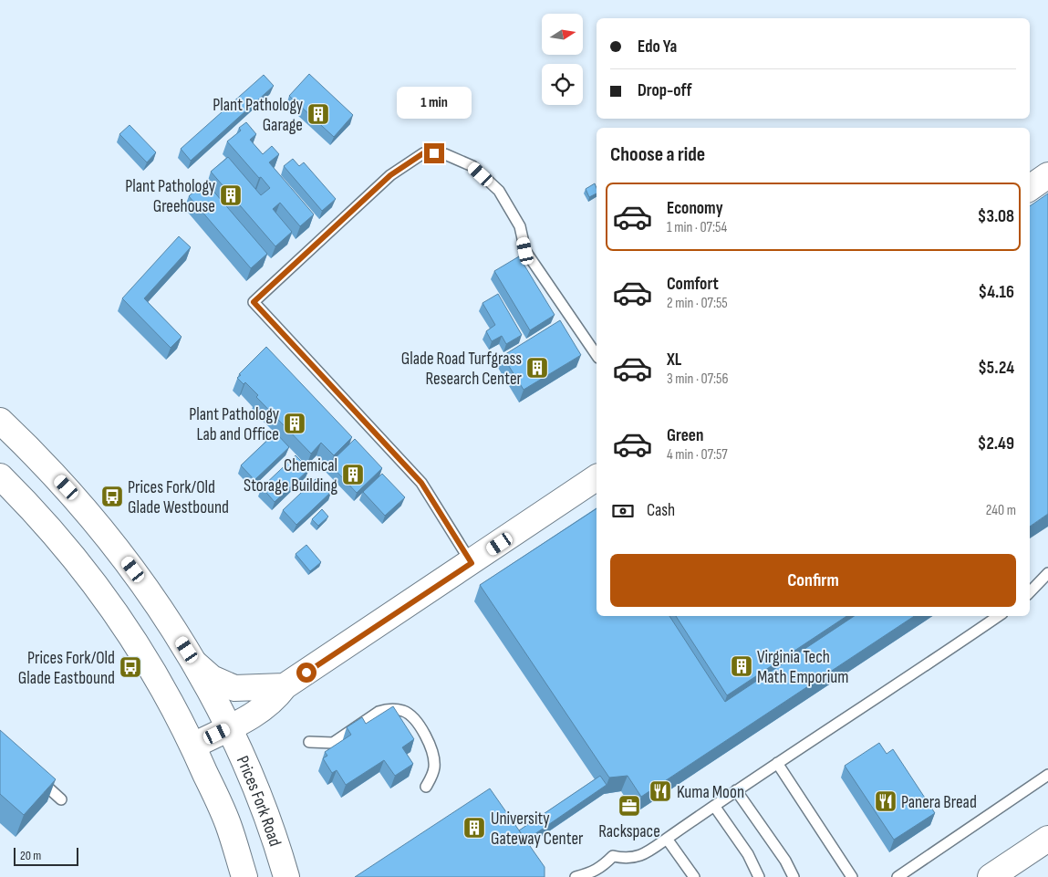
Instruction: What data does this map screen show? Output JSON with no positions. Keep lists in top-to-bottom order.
{
  "streets": {
    "main road": ["Prices Fork Road"]
  },
  "places": {
    "building": [
      "Plant Pathology Garage",
      "Plant Pathology Greehouse",
      "Glade Road Turfgrass Research Center",
      "Plant Pathology Lab and Office",
      "Chemical Storage Building",
      "Virginia Tech Math Emporium",
      "University Gateway Center"
    ],
    "bus stop": ["Prices Fork/Old Glade Westbound", "Prices Fork/Old Glade Eastbound"],
    "restaurant": ["Kuma Moon", "Panera Bread"],
    "office": ["Rackspace"]
  },
  "scale_bar": "20 m",
  "north": "right",
  "page": {
    "banner": ["Edo Ya", "Drop-off"],
    "bubble": "1 min",
    "heading": "Choose a ride",
    "list": [
      {
        "name": "Economy",
        "note": "1 min · 07:54",
        "value": "$3.08"
      },
      {
        "name": "Comfort",
        "note": "2 min · 07:55",
        "value": "$4.16"
      },
      {
        "name": "XL",
        "note": "3 min · 07:56",
        "value": "$5.24"
      },
      {
        "name": "Green",
        "note": "4 min · 07:57",
        "value": "$2.49"
      }
    ],
    "pay": ["Cash", "240 m"],
    "buttons": "Confirm",
    "scale": "20 m"
  }
}
